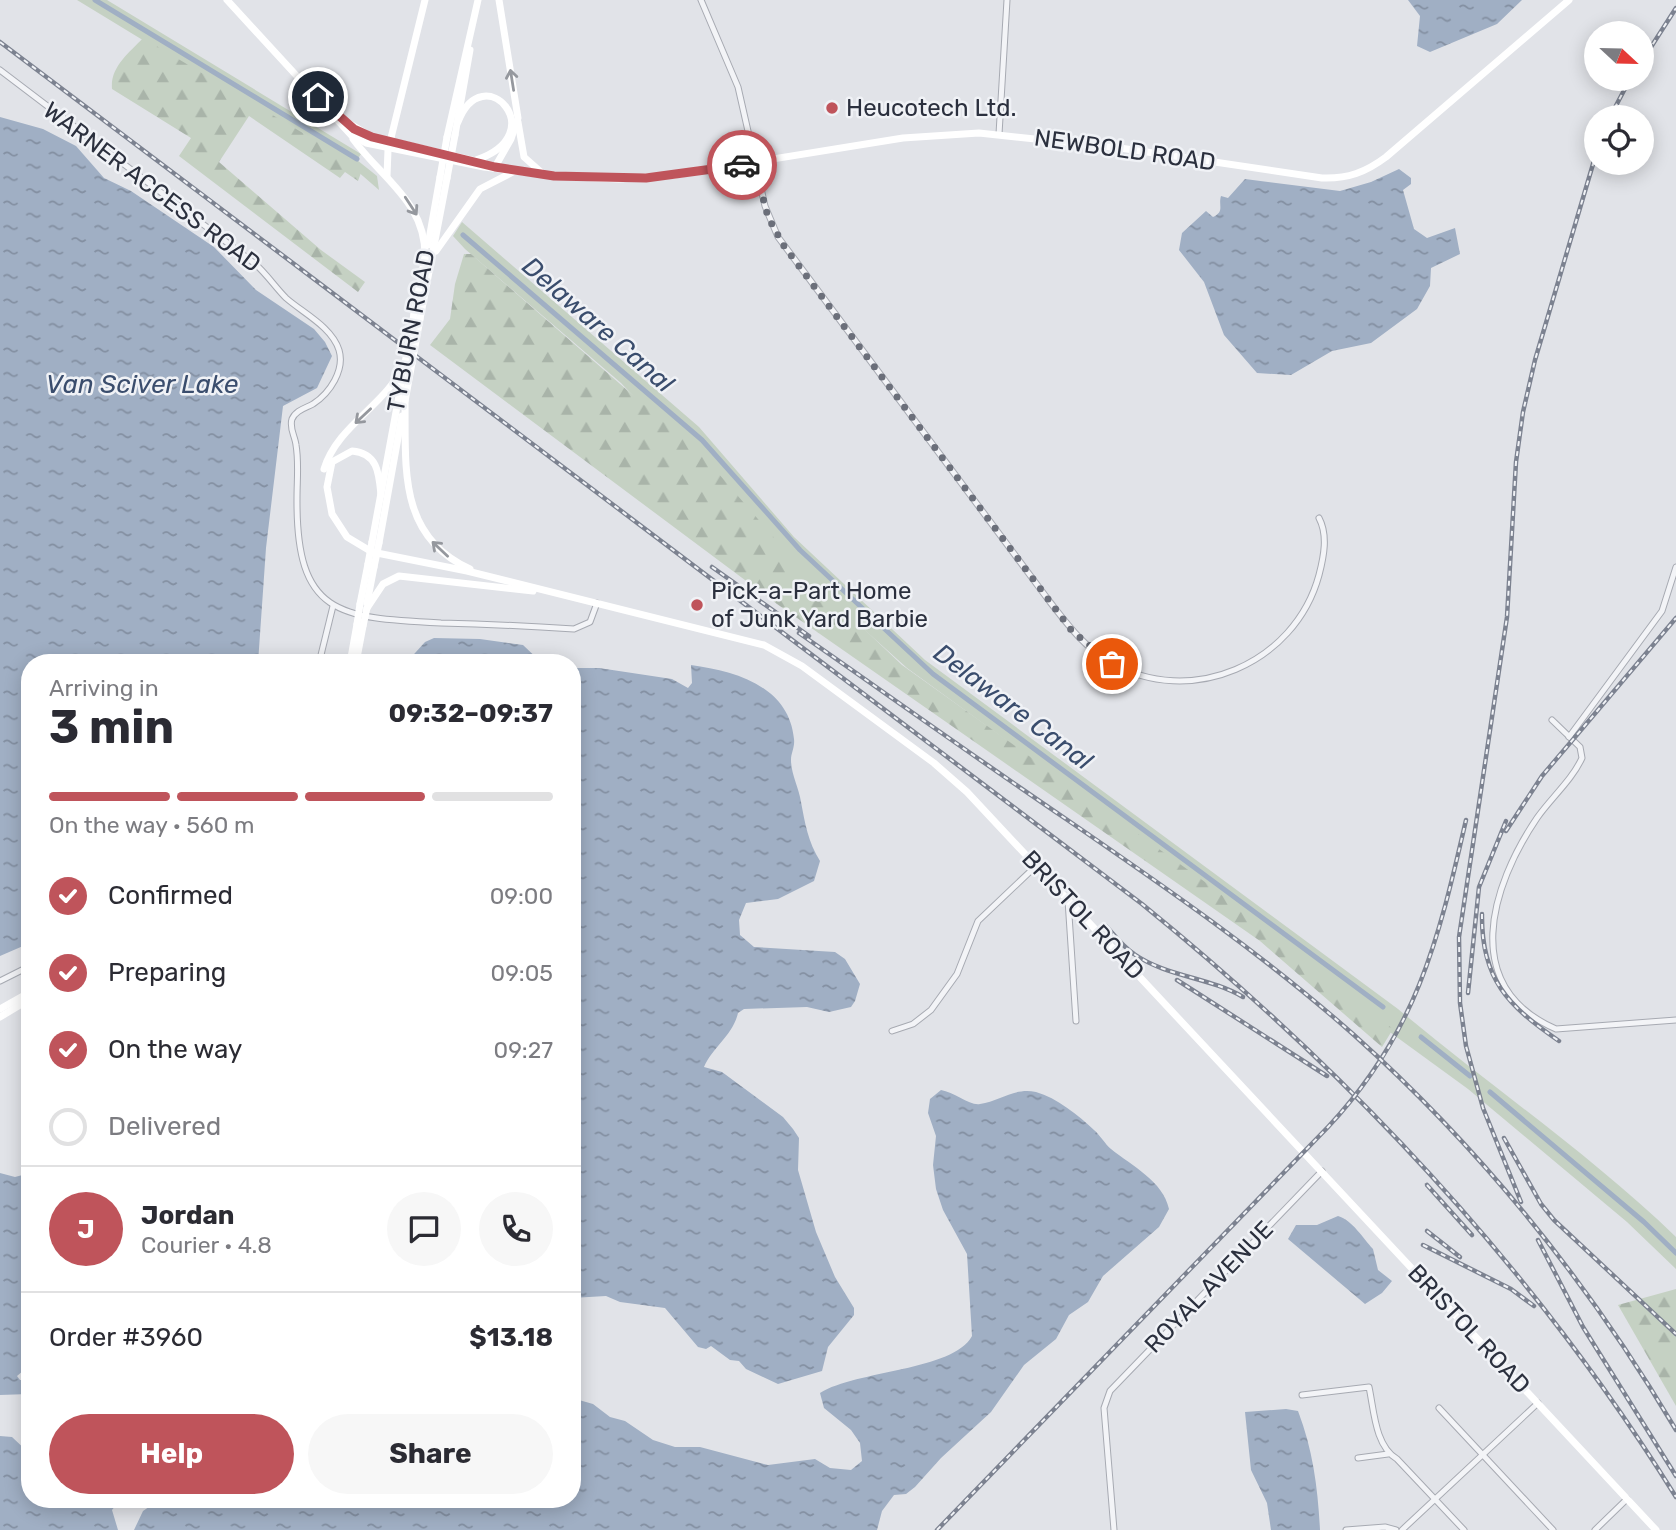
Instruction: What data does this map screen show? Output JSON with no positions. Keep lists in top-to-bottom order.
{
  "streets": {
    "main road": ["NEWBOLD ROAD", "TYBURN ROAD", "BRISTOL ROAD"],
    "street": ["WARNER ACCESS ROAD", "ROYAL AVENUE"]
  },
  "crossings": [
    ["BRISTOL ROAD", "ROYAL AVENUE"]
  ],
  "water": ["Delaware Canal", "Van Sciver Lake"],
  "places": ["Heucotech Ltd.", "Pick-a-Part Home of Junk Yard Barbie"],
  "north": "right",
  "page": {
    "heading": ["3 min", "Arriving in", "09:32–09:37"],
    "panel": [
      "Jordan",
      "Courier · 4.8",
      "Order #3960",
      "$13.18"
    ],
    "bar": "On the way · 560 m",
    "list": [
      ["Confirmed", "09:00"],
      ["Preparing", "09:05"],
      ["On the way", "09:27"],
      "Delivered"
    ],
    "round": "J",
    "buttons": ["Help", "Share"]
  }
}
